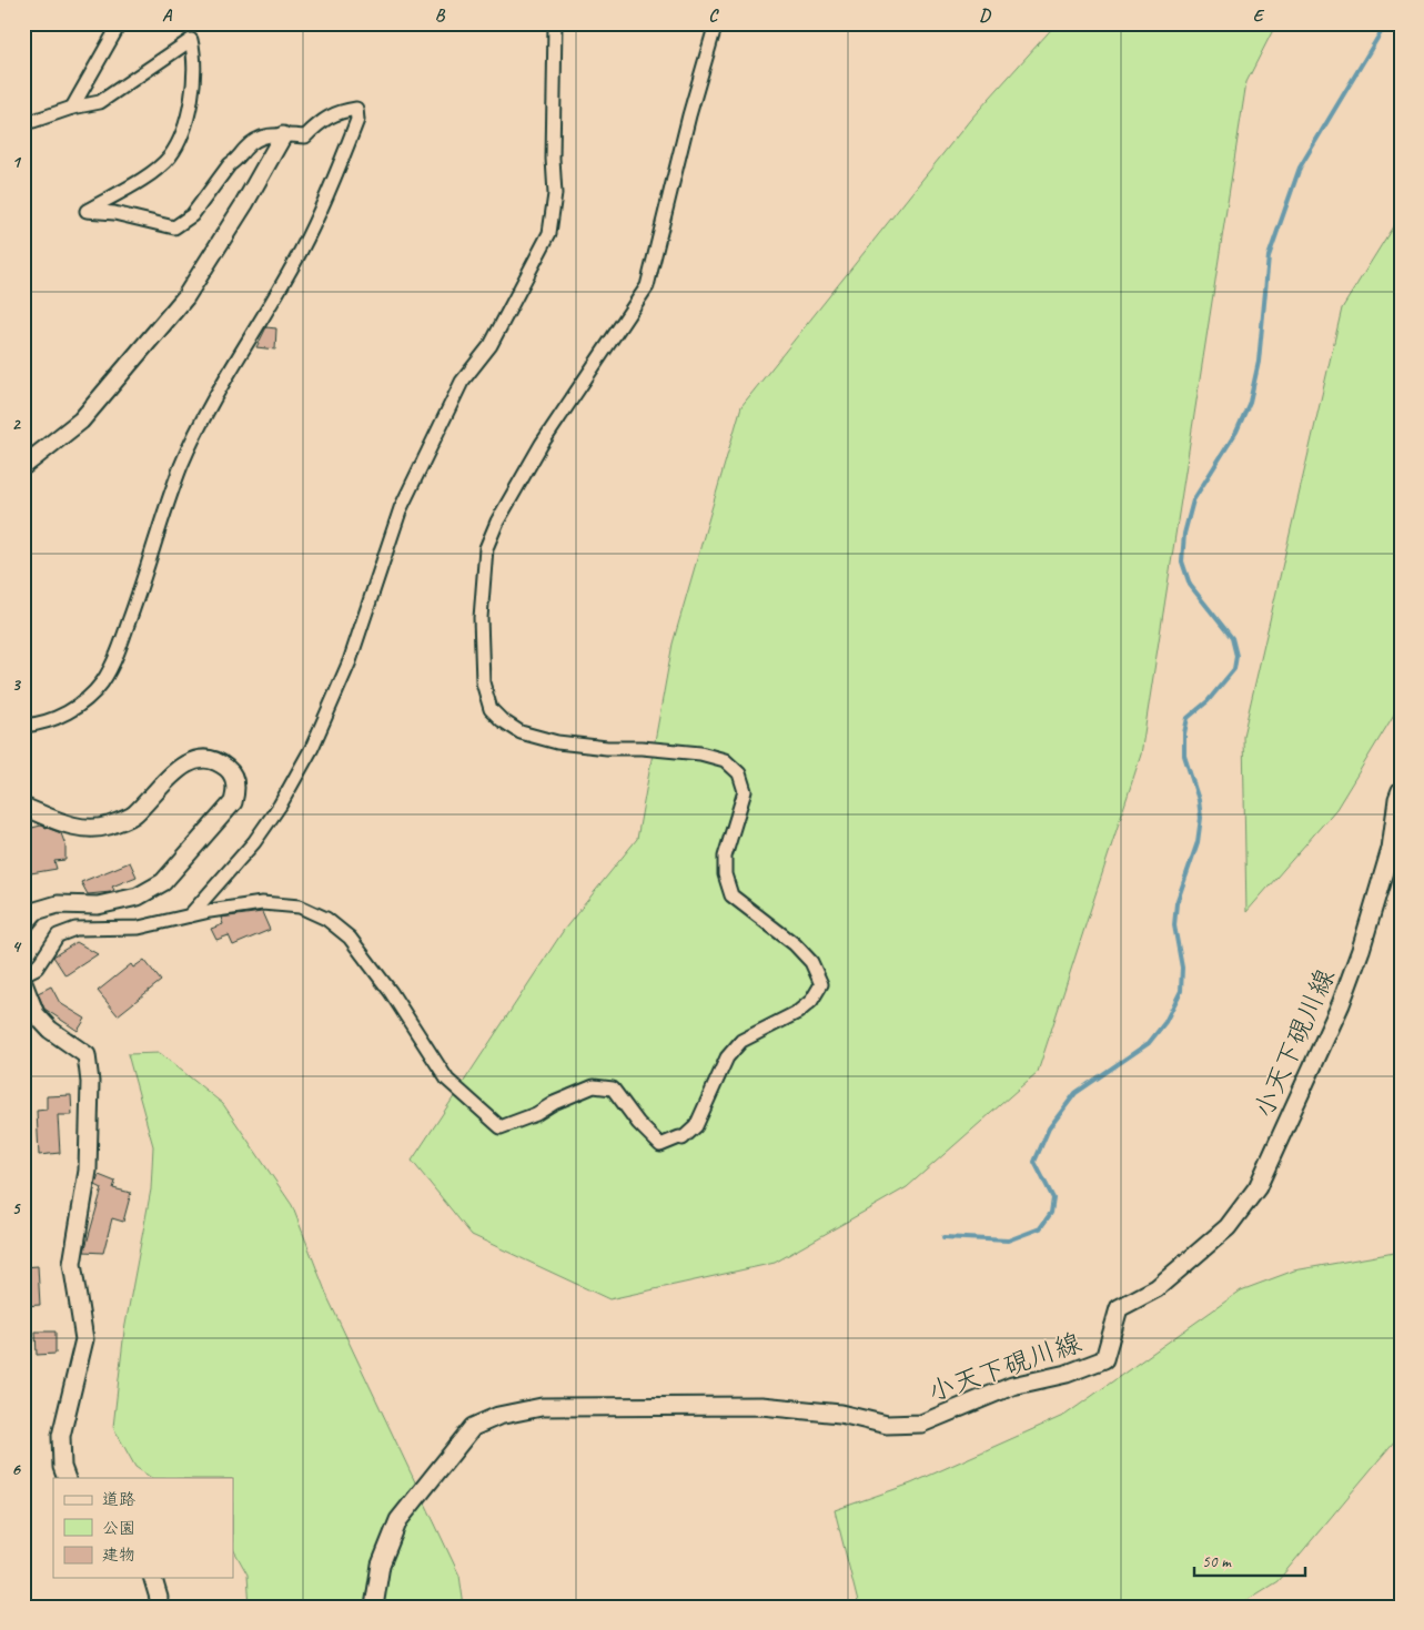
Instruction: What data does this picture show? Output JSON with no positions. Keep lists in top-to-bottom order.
{
  "streets": {
    "main road": ["小天下硯川線"]
  },
  "legend": ["道路", "公園", "建物"],
  "scale_bar": "50 m",
  "grid": {
    "columns": [
      "A",
      "B",
      "C",
      "D",
      "E"
    ],
    "rows": [
      "1",
      "2",
      "3",
      "4",
      "5",
      "6"
    ]
  }
}
